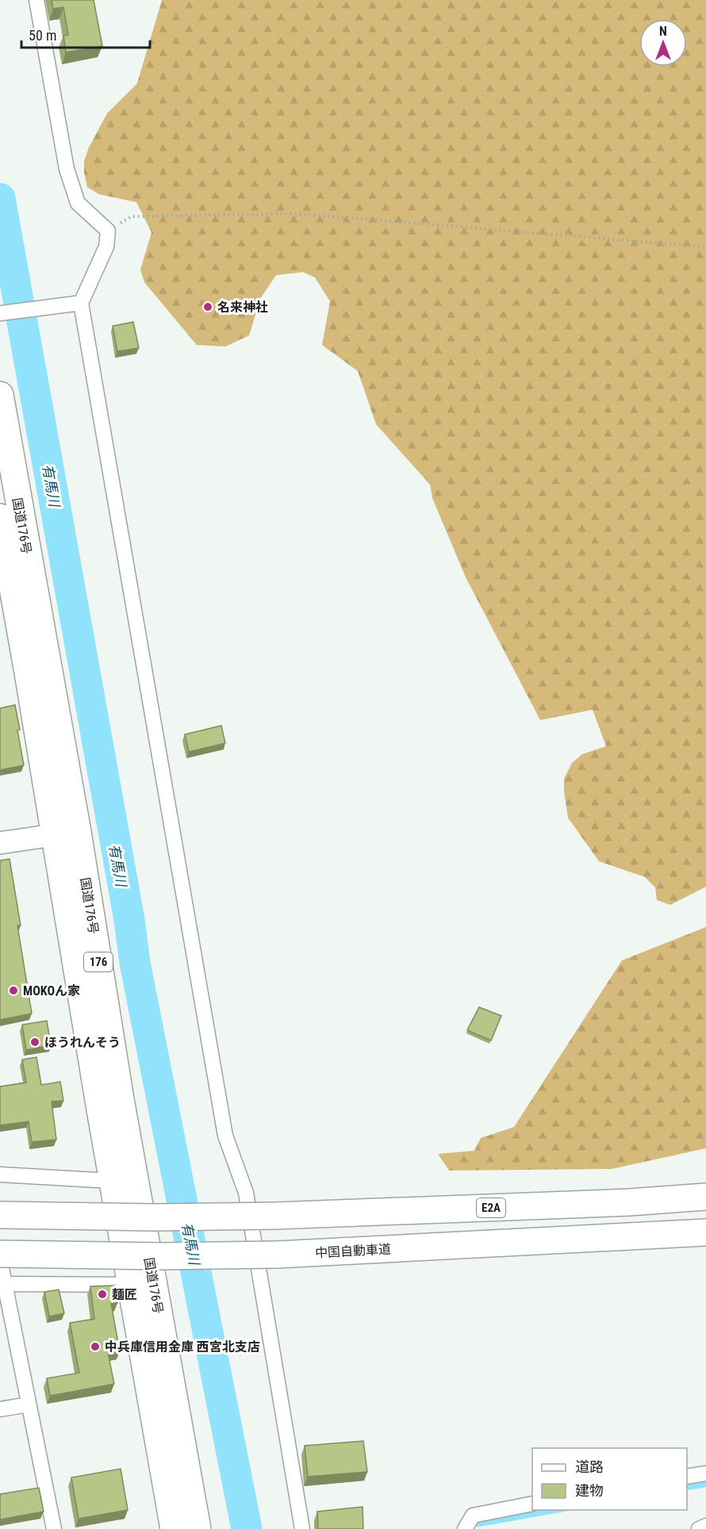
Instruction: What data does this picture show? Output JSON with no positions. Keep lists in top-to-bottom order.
{
  "streets": {
    "highway": [
      "国道176号",
      "176",
      "E2A",
      "中国自動車道"
    ]
  },
  "water": ["有馬川"],
  "places": [
    "名来神社",
    "MOKOん家",
    "ほうれんそう",
    "麺匠",
    "中兵庫信用金庫 西宮北支店"
  ],
  "legend": ["道路", "建物"],
  "scale_bar": "50 m",
  "north": "top"
}
